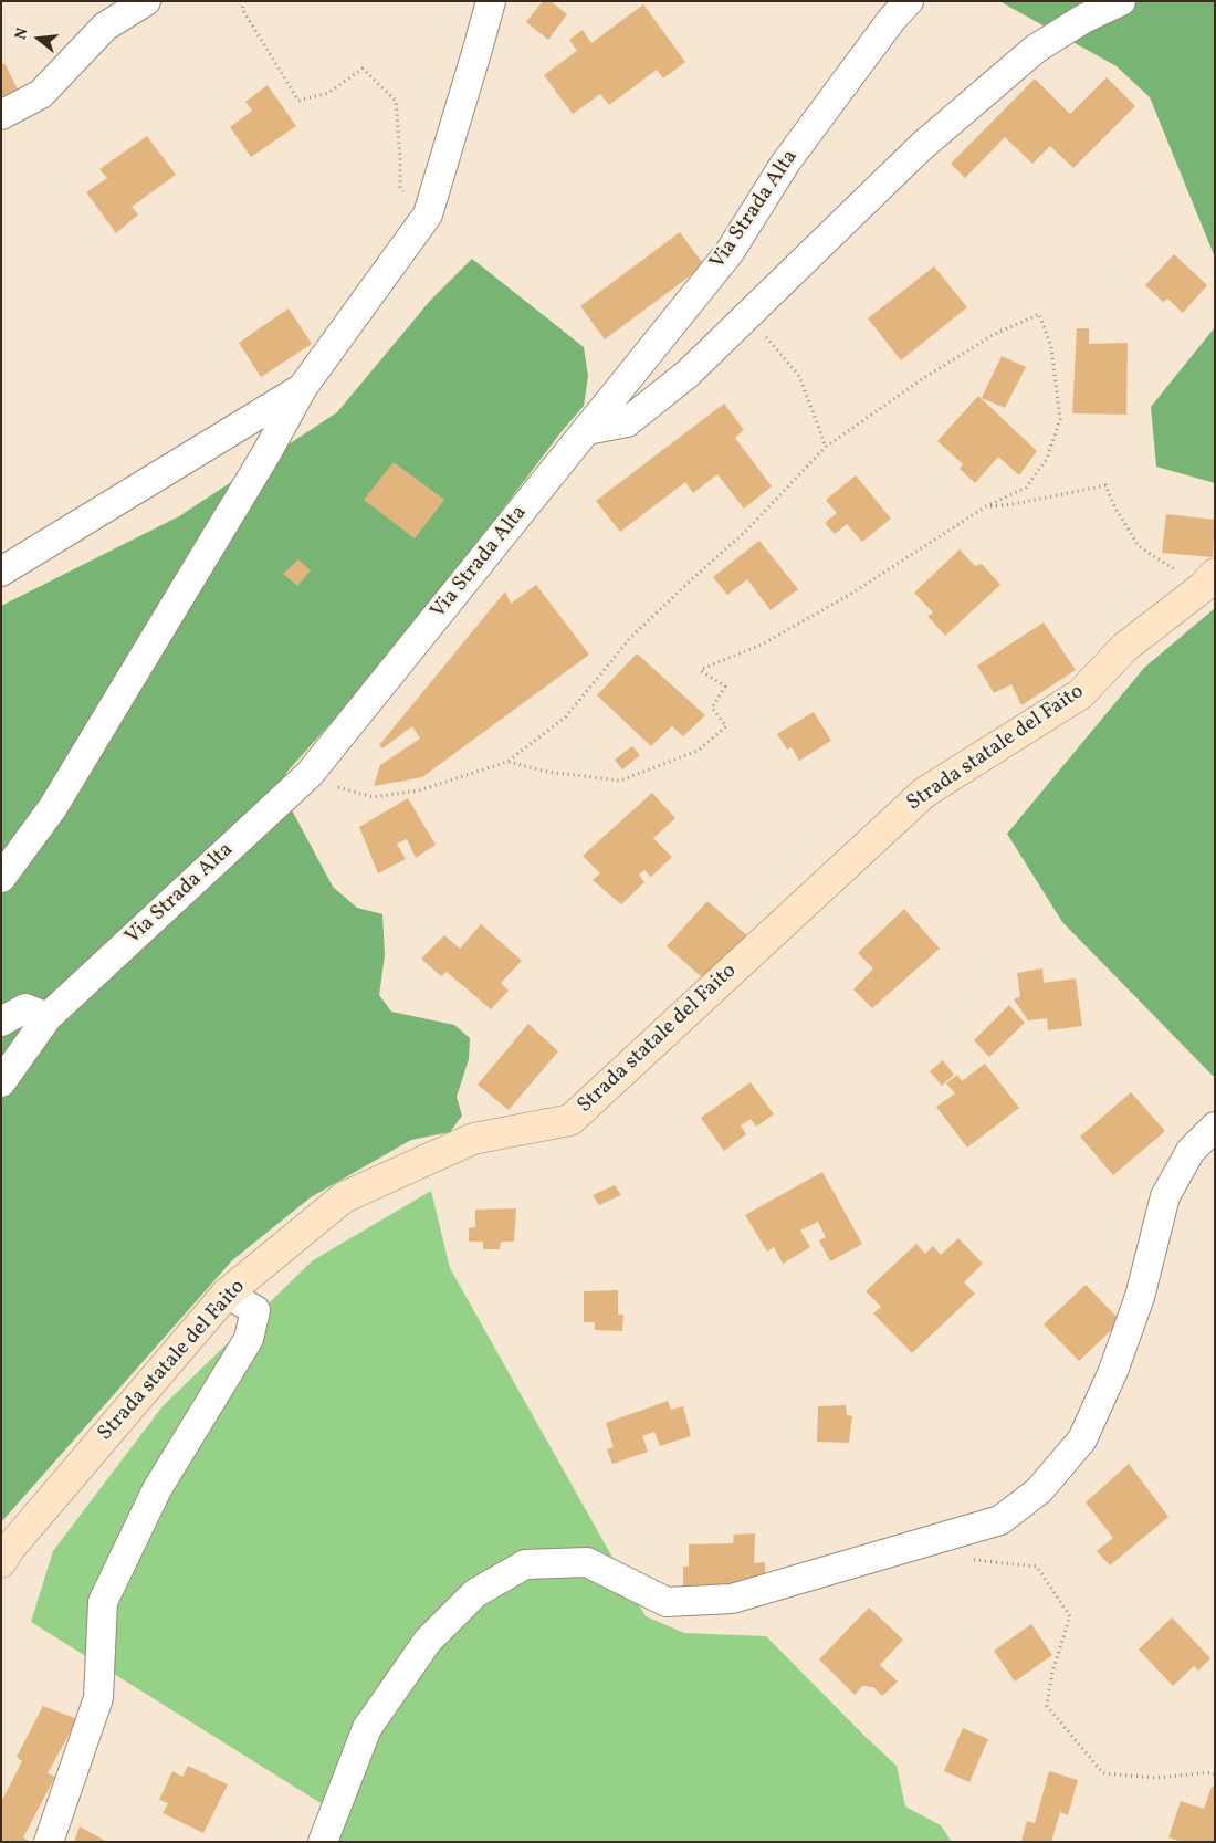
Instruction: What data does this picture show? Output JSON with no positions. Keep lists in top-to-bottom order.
{
  "streets": {
    "street": ["Via Strada Alta", "Strada statale del Faito"]
  },
  "north": "left"
}
